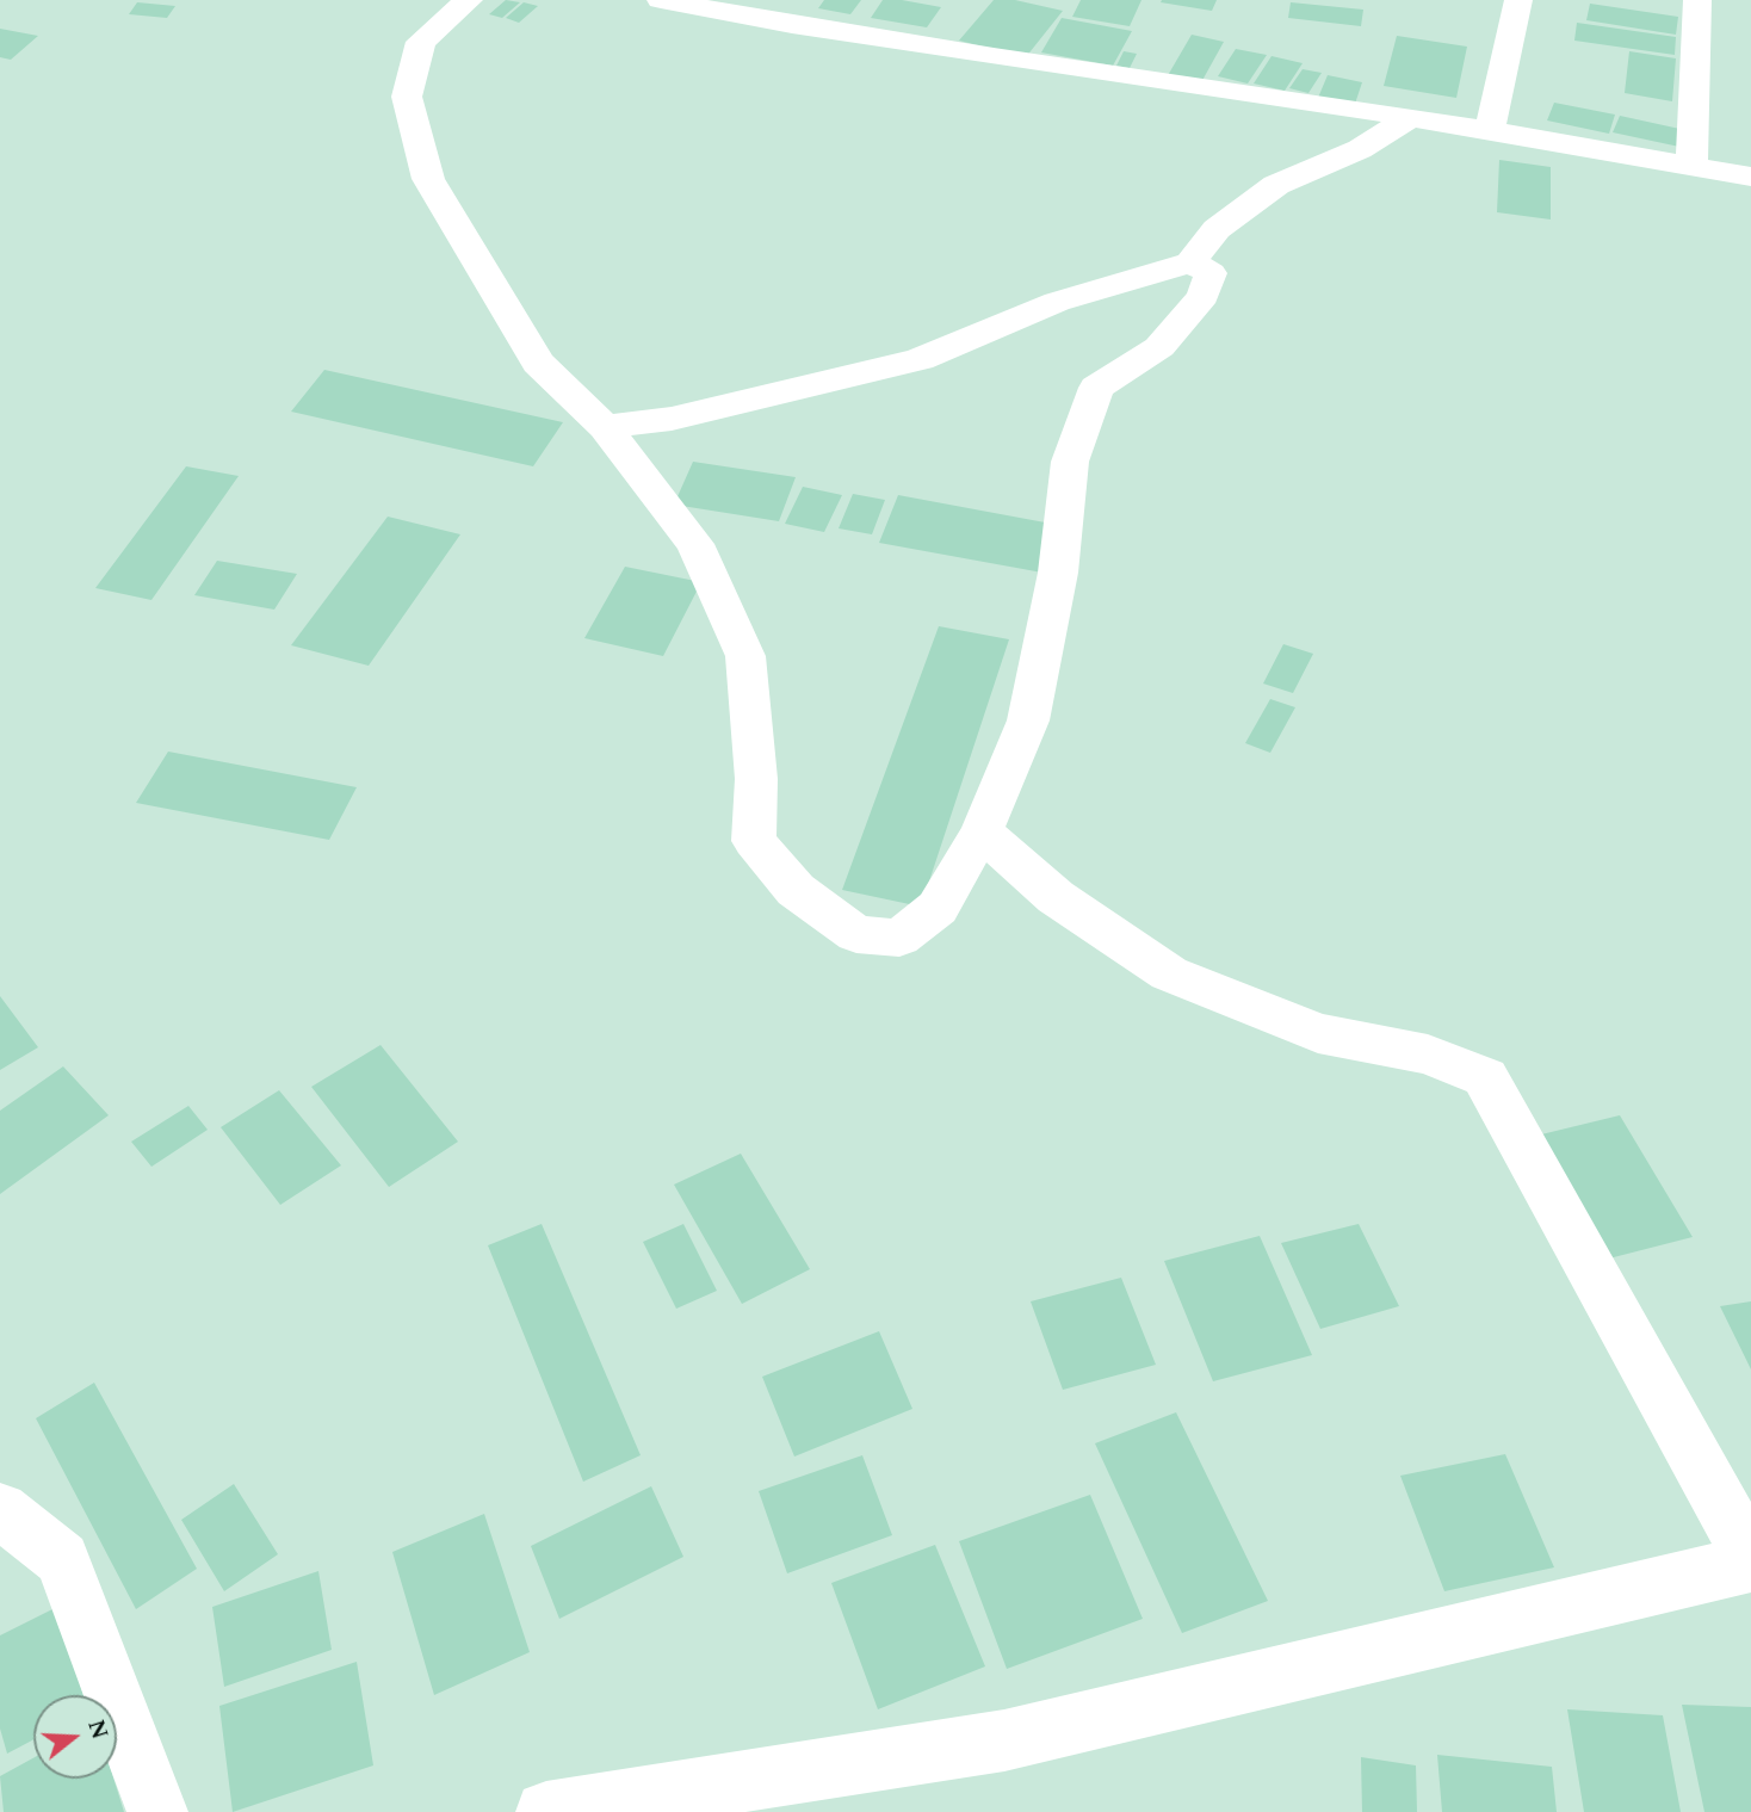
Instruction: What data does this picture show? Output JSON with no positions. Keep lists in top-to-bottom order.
{
  "north": "right"
}
